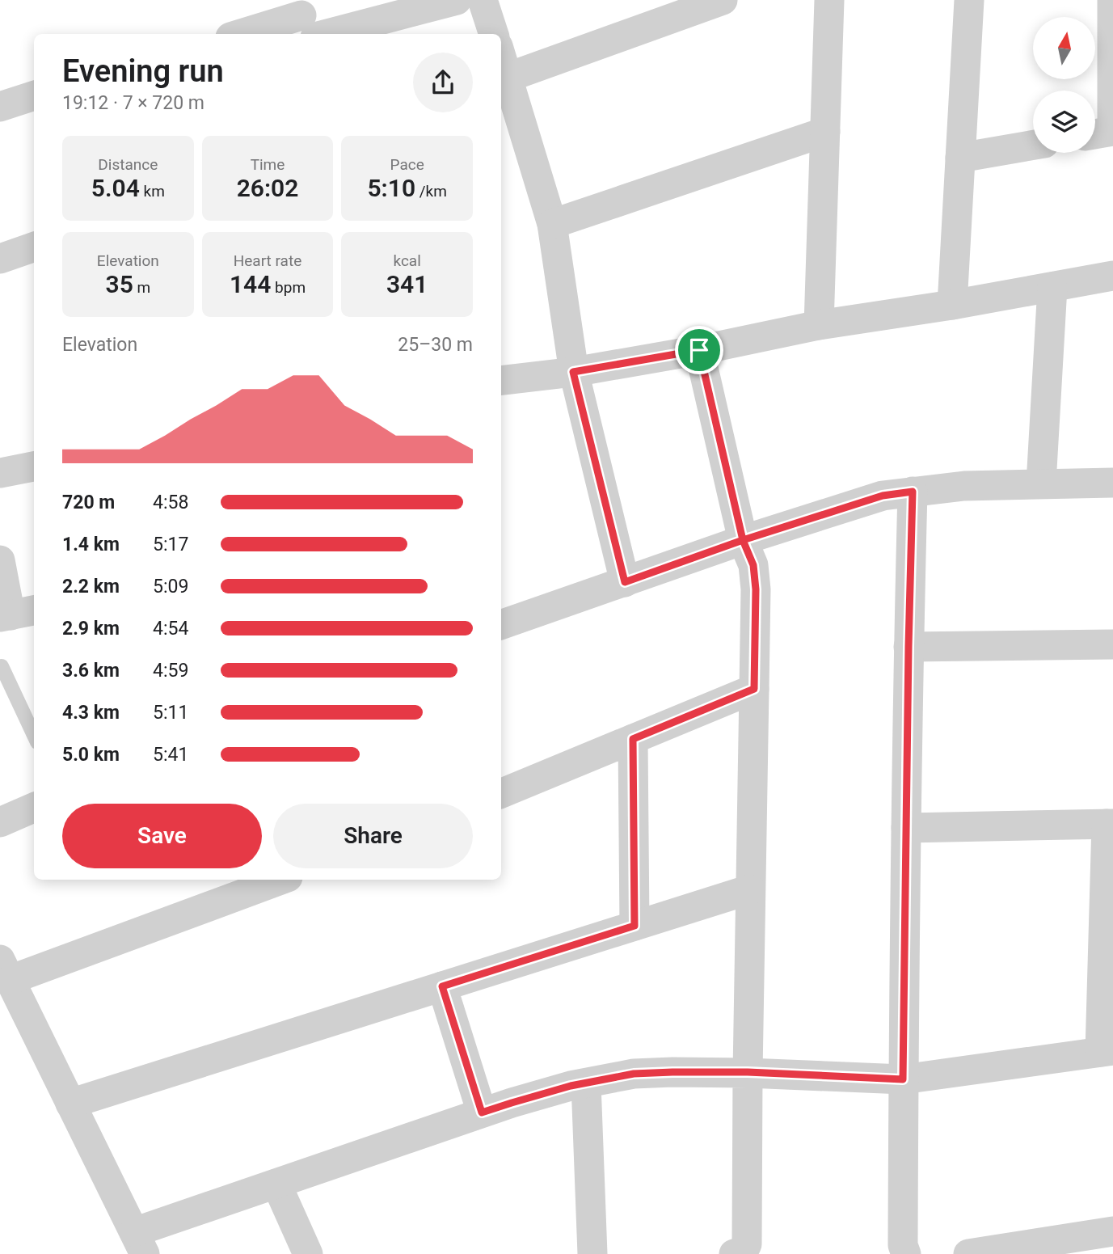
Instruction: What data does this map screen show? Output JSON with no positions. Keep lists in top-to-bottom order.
{
  "north": "top",
  "page": {
    "heading": ["Evening run", "19:12 · 7 × 720 m"],
    "stats": [
      ["Distance", "5.04 km"],
      ["Time", "26:02"],
      ["Pace", "5:10 /km"],
      ["Elevation", "35 m"],
      ["Heart rate", "144 bpm"],
      ["kcal", "341"]
    ],
    "chart": ["Elevation", "25–30 m"],
    "list": [
      {
        "name": "720 m",
        "note": "4:58"
      },
      {
        "name": "1.4 km",
        "note": "5:17"
      },
      {
        "name": "2.2 km",
        "note": "5:09"
      },
      {
        "name": "2.9 km",
        "note": "4:54"
      },
      {
        "name": "3.6 km",
        "note": "4:59"
      },
      {
        "name": "4.3 km",
        "note": "5:11"
      },
      {
        "name": "5.0 km",
        "note": "5:41"
      }
    ],
    "buttons": ["Save", "Share"]
  }
}
